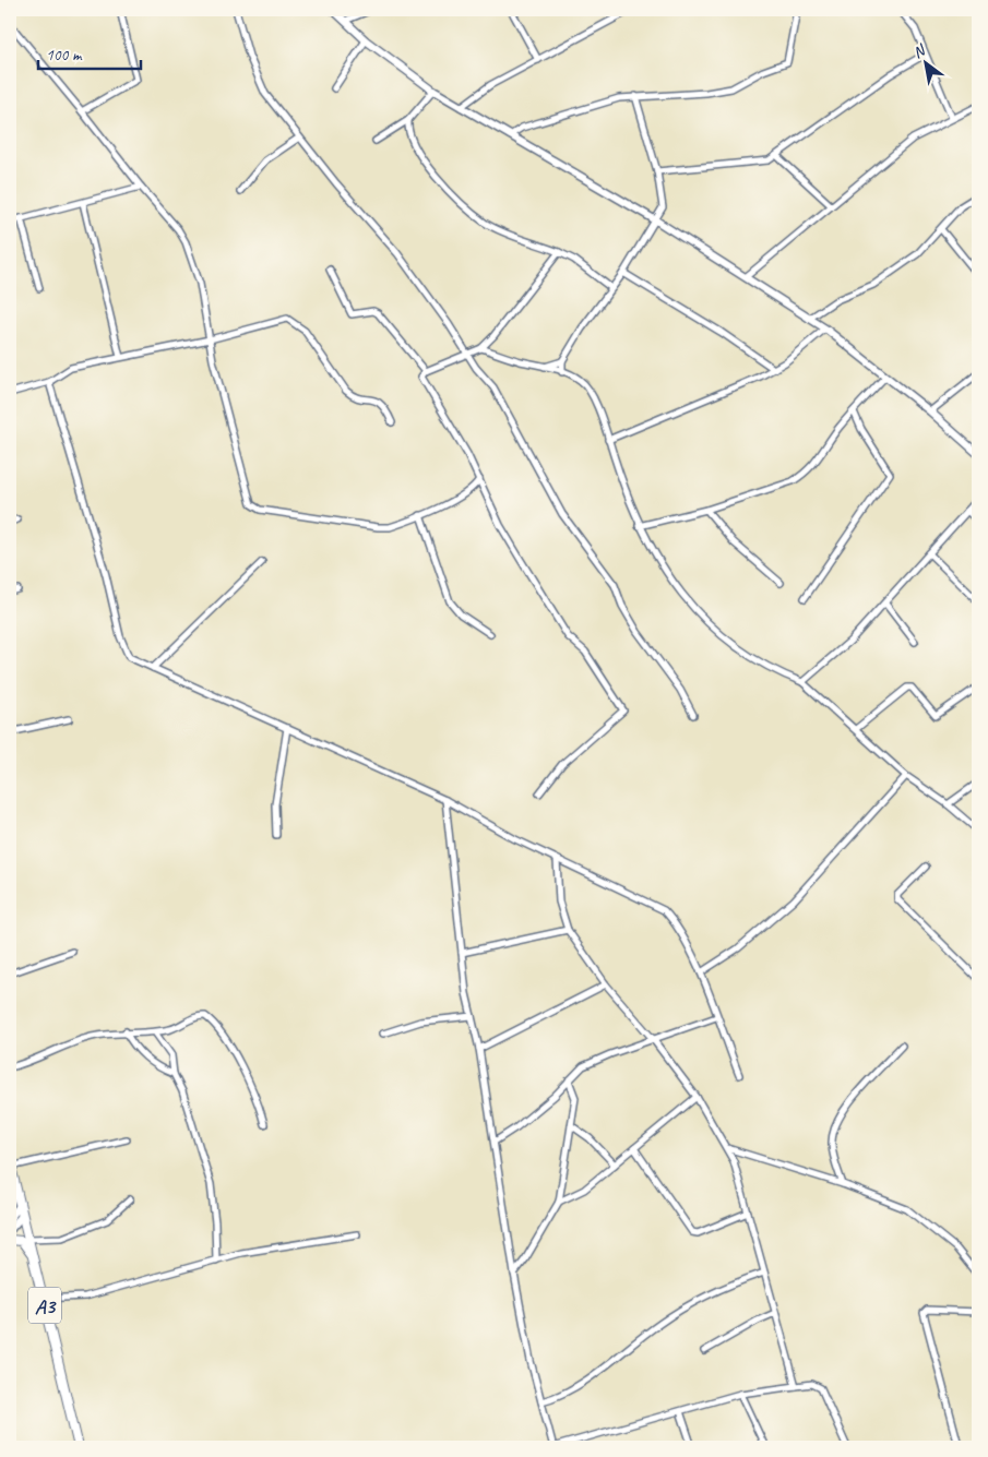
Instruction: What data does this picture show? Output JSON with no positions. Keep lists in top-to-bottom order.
{
  "streets": {
    "highway": ["A3"]
  },
  "scale_bar": "100 m",
  "north": "top left"
}
